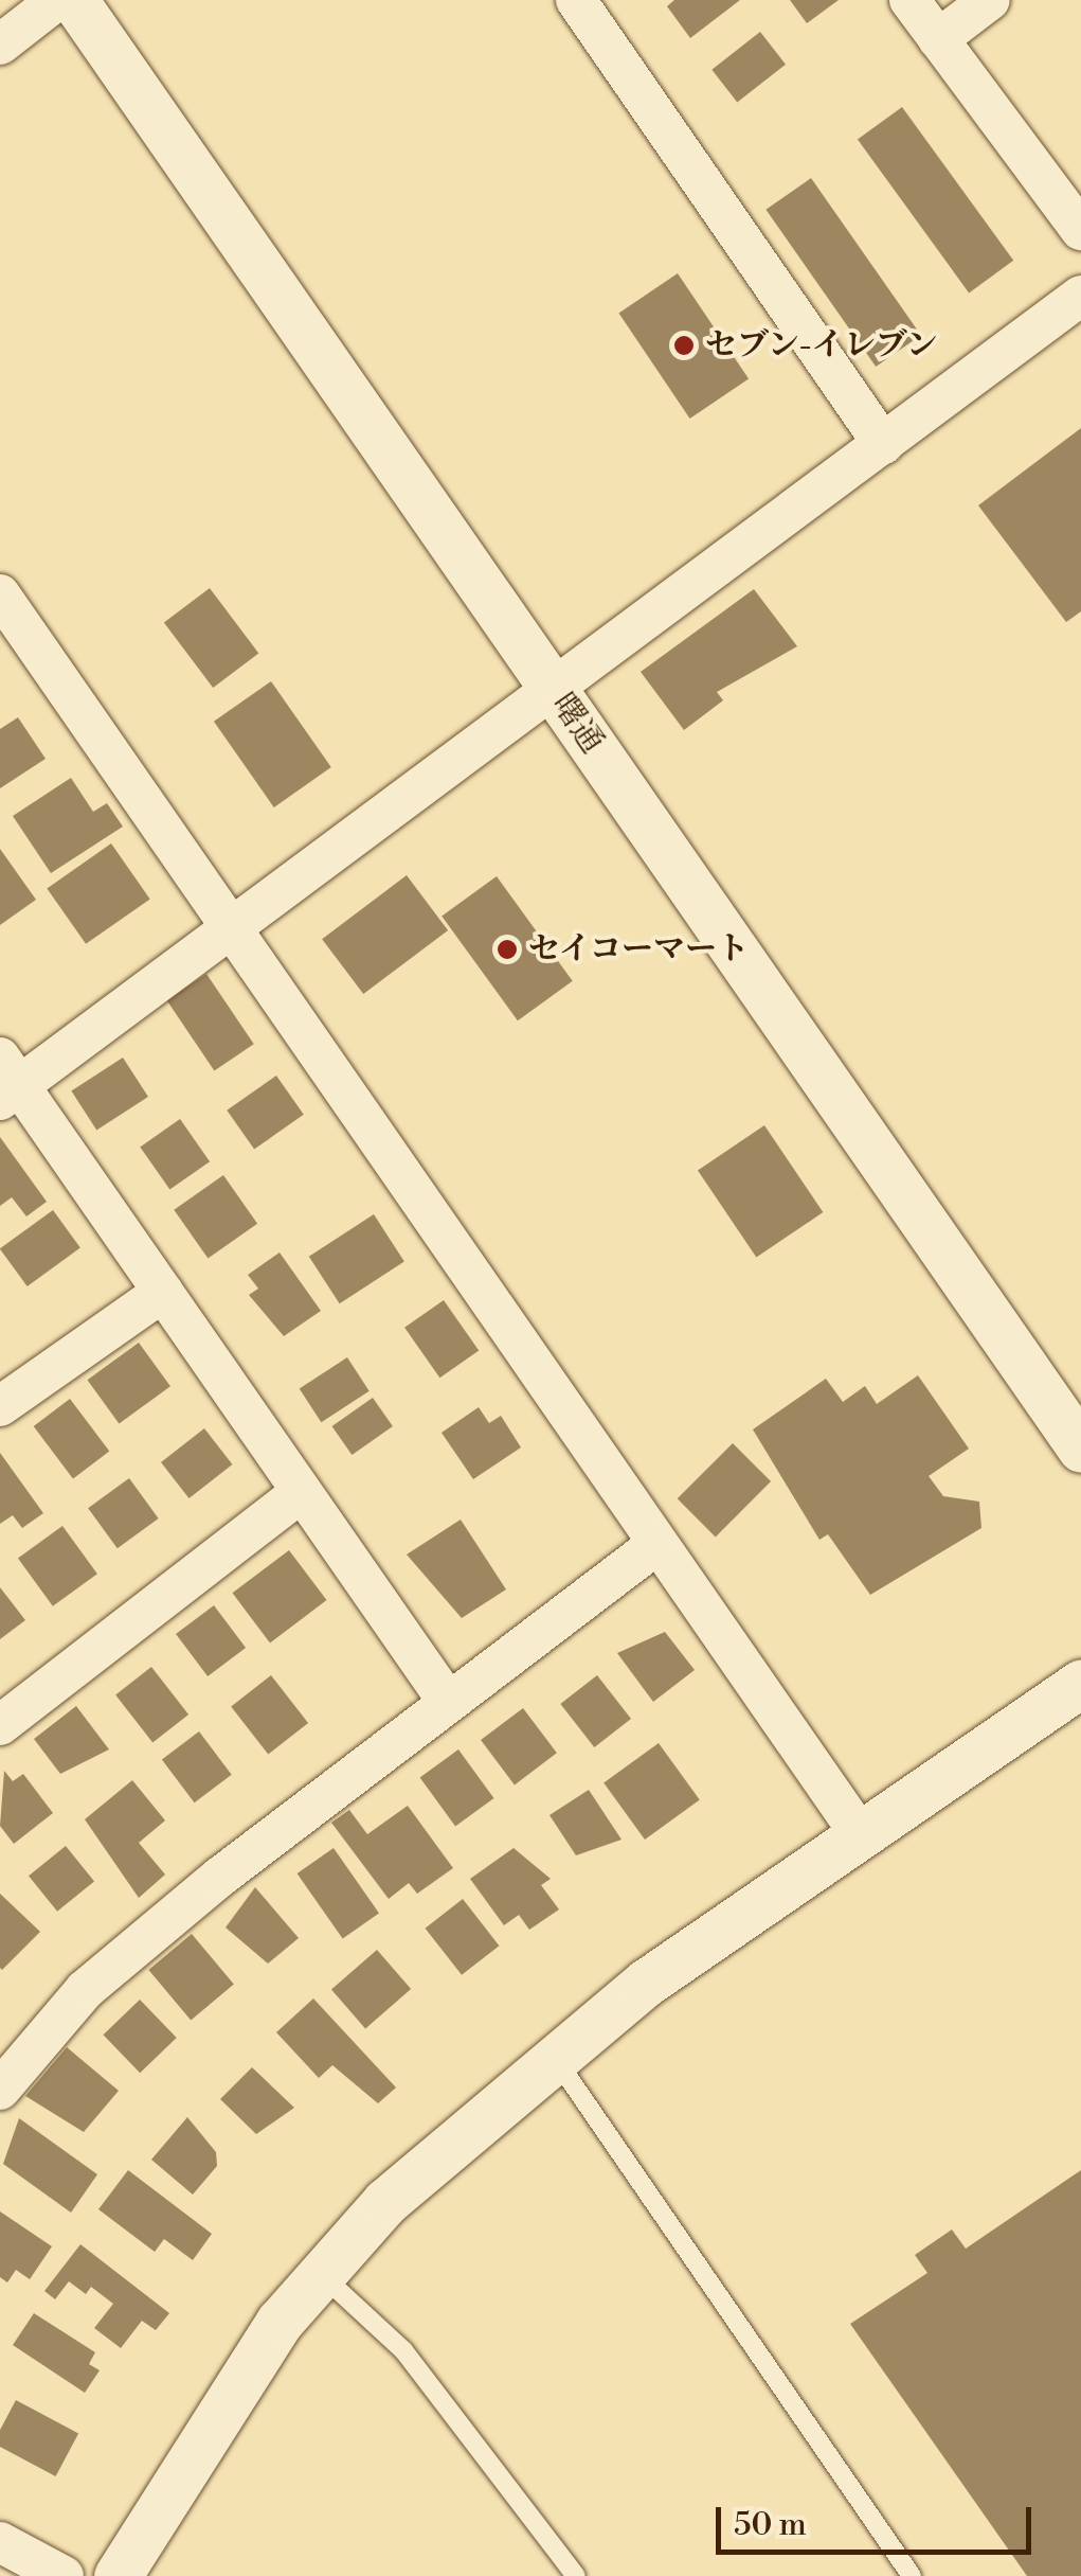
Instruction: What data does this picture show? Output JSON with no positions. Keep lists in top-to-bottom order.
{
  "streets": {
    "street": ["曙通"]
  },
  "places": ["セブン-イレブン", "セイコーマート"],
  "scale_bar": "50 m"
}
